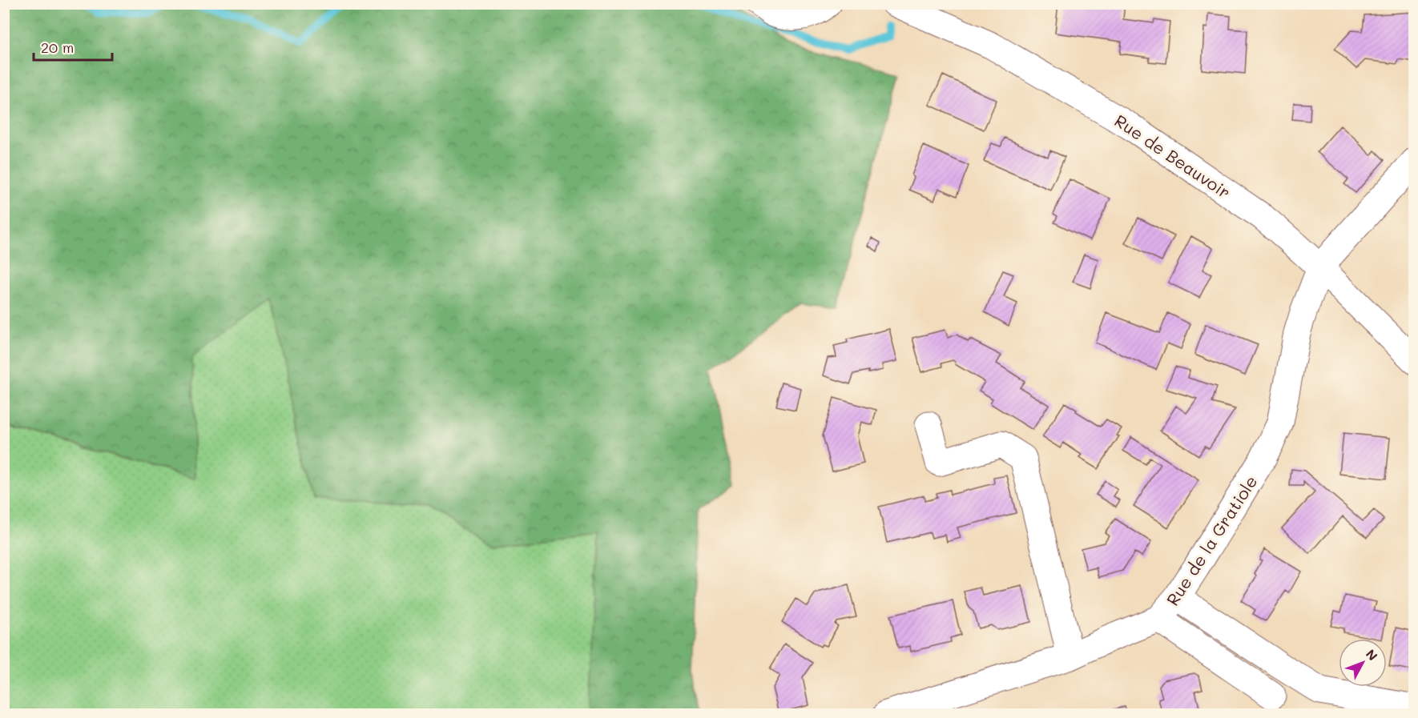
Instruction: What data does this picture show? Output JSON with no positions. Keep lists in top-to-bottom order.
{
  "streets": {
    "street": ["Rue de Beauvoir", "Rue de la Gratiole"]
  },
  "crossings": [
    ["Rue de Beauvoir", "Rue de la Gratiole"]
  ],
  "scale_bar": "20 m",
  "north": "top right"
}
